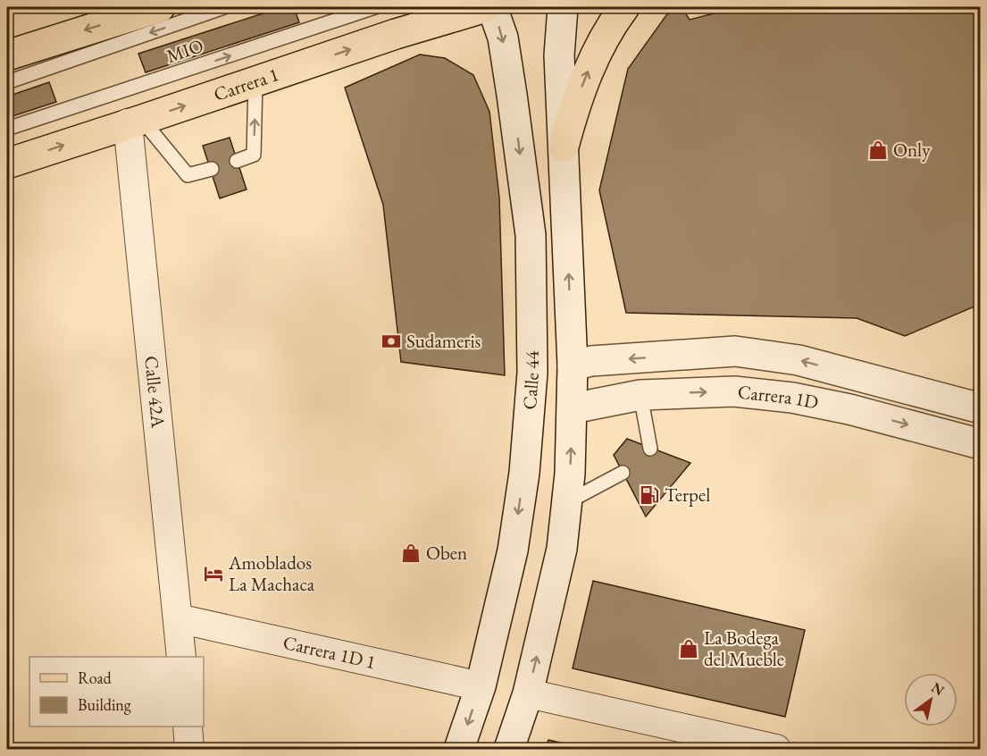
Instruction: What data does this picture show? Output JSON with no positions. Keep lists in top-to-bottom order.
{
  "streets": {
    "main road": ["Carrera 1", "Calle 44", "Carrera 1D"],
    "street": ["Calle 42A", "Carrera 1D 1"],
    "lane": ["MIO"]
  },
  "crossings": [
    ["Carrera 1", "Calle 42A"],
    ["Calle 44", "Carrera 1D 1"],
    ["Calle 42A", "Carrera 1D 1"]
  ],
  "places": {
    "shop": ["Only", "Oben", "La Bodega del Mueble"],
    "bank": ["Sudameris"],
    "fuel station": ["Terpel"],
    "hotel": ["Amoblados La Machaca"]
  },
  "legend": ["Road", "Building"],
  "north": "top right"
}
